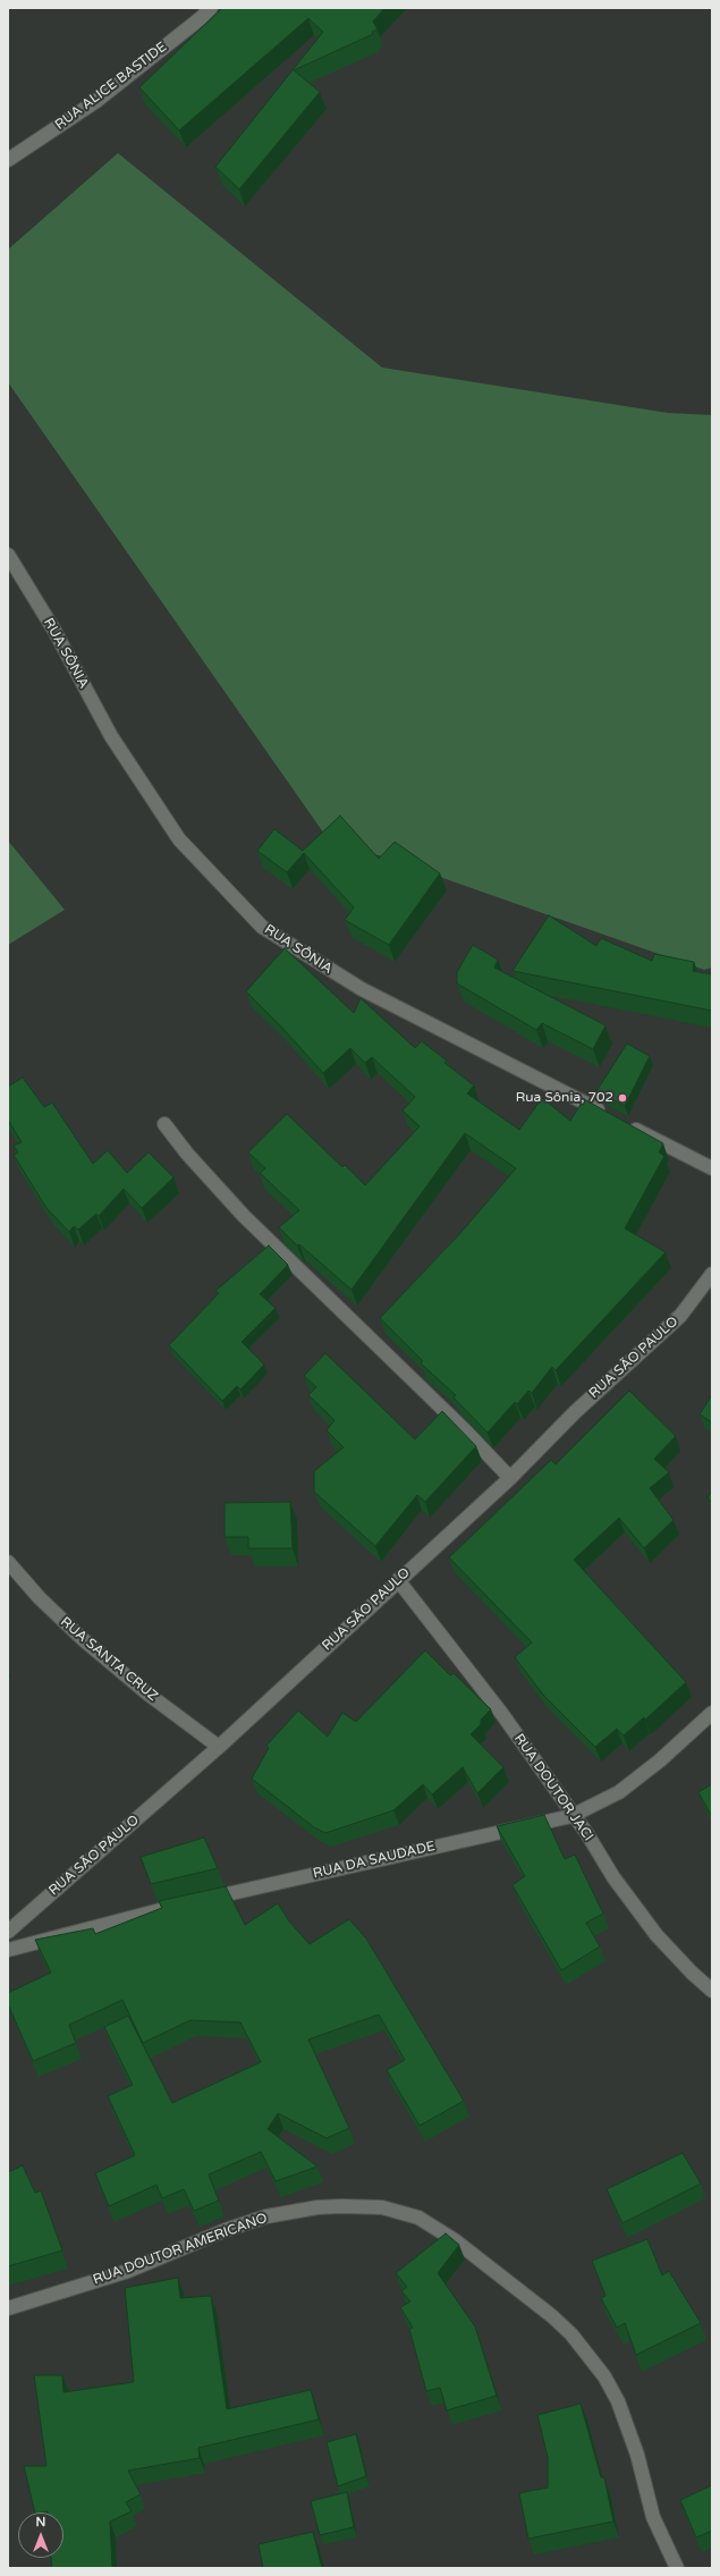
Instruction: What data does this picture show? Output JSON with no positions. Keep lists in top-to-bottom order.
{
  "streets": {
    "street": [
      "RUA ALICE BASTIDE",
      "RUA SÔNIA",
      "RUA SÃO PAULO",
      "RUA SANTA CRUZ",
      "RUA DOUTOR JACI",
      "RUA DA SAUDADE",
      "RUA DOUTOR AMERICANO"
    ]
  },
  "crossings": [
    ["RUA SÃO PAULO", "RUA SANTA CRUZ"],
    ["RUA SÃO PAULO", "RUA DOUTOR JACI"],
    ["RUA DOUTOR JACI", "RUA DA SAUDADE"]
  ],
  "places": ["Rua Sônia, 702"],
  "north": "top"
}
